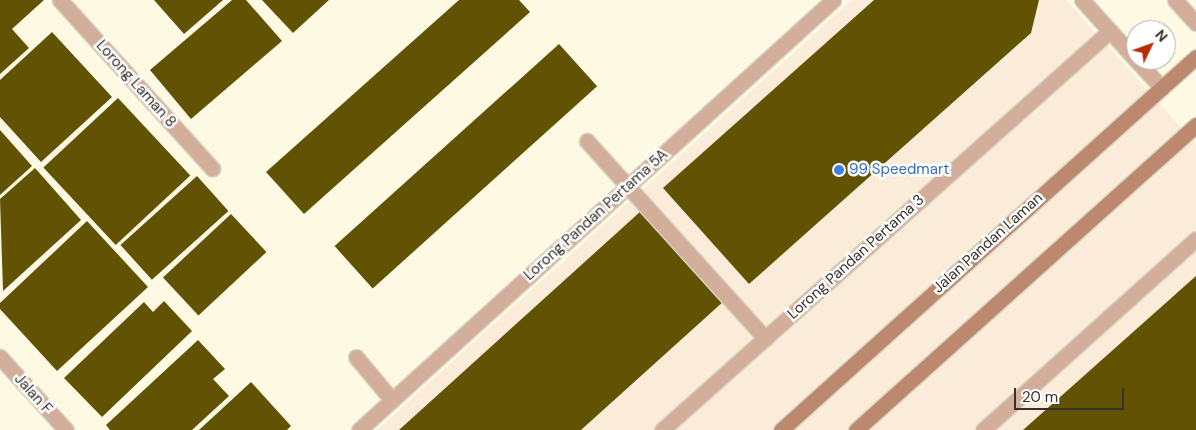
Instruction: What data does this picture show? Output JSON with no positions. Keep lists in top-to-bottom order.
{
  "streets": {
    "street": [
      "Lorong Laman 8",
      "Lorong Pandan Pertama 5A",
      "Jalan Pandan Laman",
      "Lorong Pandan Pertama 3",
      "Jalan F"
    ]
  },
  "places": ["99 Speedmart"],
  "scale_bar": "20 m",
  "north": "top right"
}
